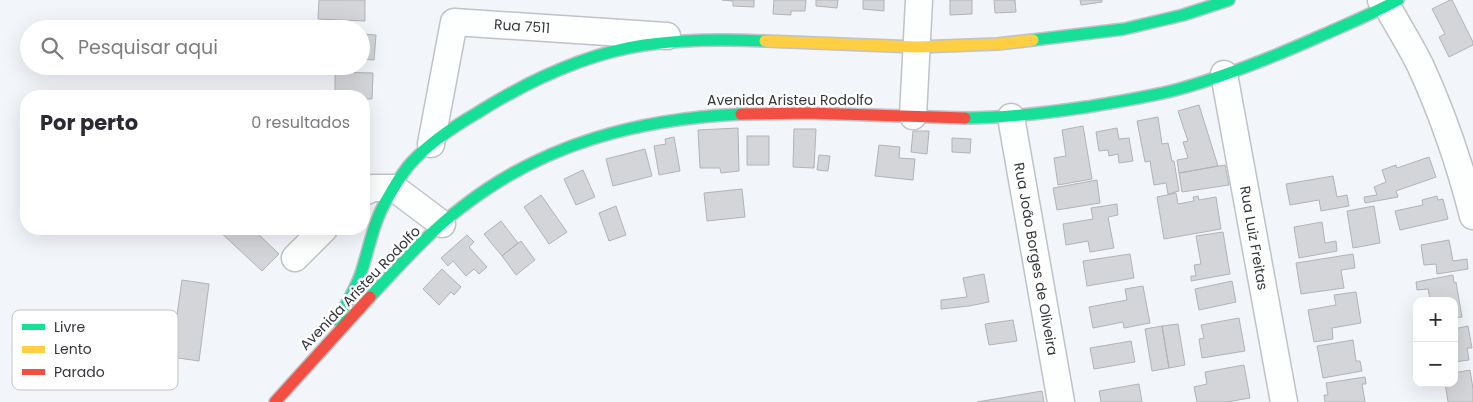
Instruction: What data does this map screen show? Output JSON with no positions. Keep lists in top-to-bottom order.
{
  "streets": {
    "street": [
      "Rua 7511",
      "Avenida Aristeu Rodolfo",
      "Rua Luiz Freitas",
      "Rua João Borges de Oliveira"
    ]
  },
  "crossings": [
    ["Rua 7511", "Avenida Aristeu Rodolfo"],
    ["Avenida Aristeu Rodolfo", "Rua Luiz Freitas"],
    ["Avenida Aristeu Rodolfo", "Rua João Borges de Oliveira"]
  ],
  "legend": ["Livre", "Lento", "Parado"],
  "page": {
    "search": "Pesquisar aqui",
    "heading": ["Por perto", "0 resultados"],
    "map_buttons": ["+", "−"]
  }
}
